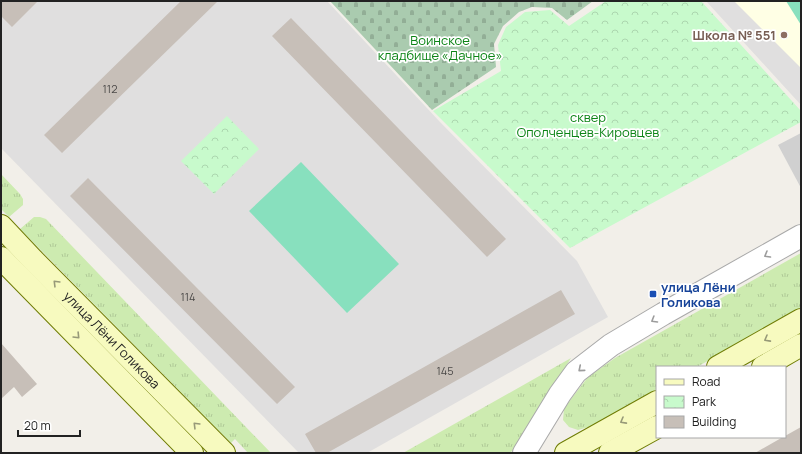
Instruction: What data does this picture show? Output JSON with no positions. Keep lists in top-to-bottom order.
{
  "streets": {
    "street": ["улица Лёни Голикова"]
  },
  "parks": ["Воинское кладбище «Дачное»", "сквер Ополченцев-Кировцев"],
  "places": {
    "other": ["Школа № 551"],
    "transit": ["улица Лёни Голикова"]
  },
  "house_numbers": ["112", "114", "145"],
  "legend": ["Road", "Park", "Building"],
  "scale_bar": "20 m"
}
